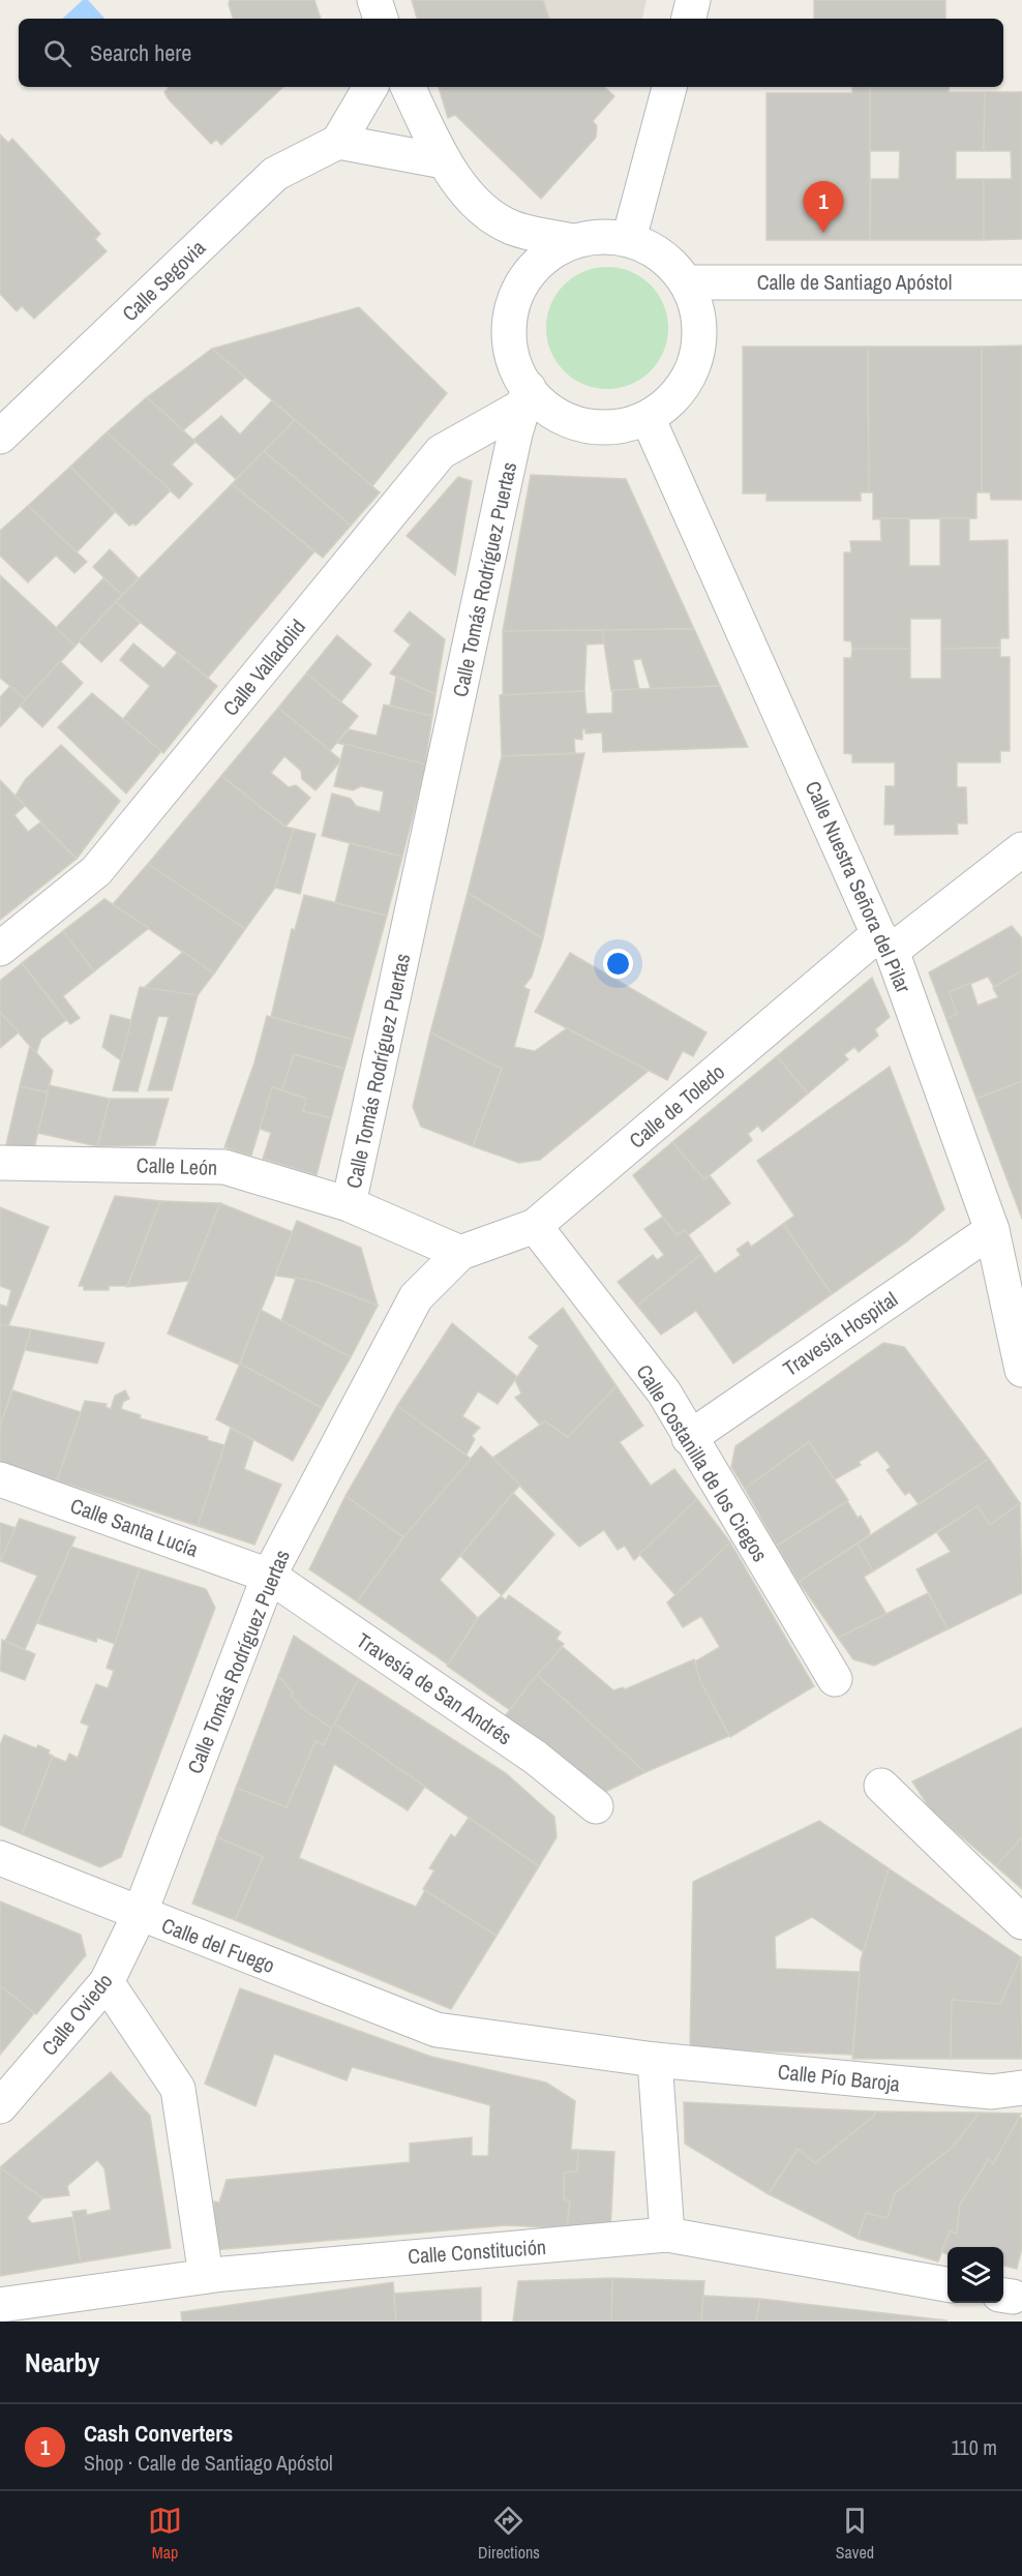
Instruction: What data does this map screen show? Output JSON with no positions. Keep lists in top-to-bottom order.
{
  "streets": {
    "street": [
      "Calle Segovia",
      "Calle de Santiago Apóstol",
      "Calle Tomás Rodríguez Puertas",
      "Calle Valladolid",
      "Calle Nuestra Señora del Pilar",
      "Calle de Toledo",
      "Calle León",
      "Travesía Hospital",
      "Calle Costanilla de los Ciegos",
      "Calle Santa Lucía",
      "Travesía de San Andrés",
      "Calle del Fuego",
      "Calle Oviedo",
      "Calle Pío Baroja",
      "Calle Constitución"
    ]
  },
  "crossings": [
    ["Calle de Santiago Apóstol", "Calle Tomás Rodríguez Puertas"],
    ["Calle de Santiago Apóstol", "Calle Valladolid"],
    ["Calle de Santiago Apóstol", "Calle Nuestra Señora del Pilar"],
    ["Calle Tomás Rodríguez Puertas", "Calle Valladolid"],
    ["Calle Tomás Rodríguez Puertas", "Calle Nuestra Señora del Pilar"],
    ["Calle Tomás Rodríguez Puertas", "Calle de Toledo"],
    ["Calle Tomás Rodríguez Puertas", "Calle León"],
    ["Calle Tomás Rodríguez Puertas", "Calle Santa Lucía"],
    ["Calle Tomás Rodríguez Puertas", "Travesía de San Andrés"],
    ["Calle Tomás Rodríguez Puertas", "Calle del Fuego"],
    ["Calle Tomás Rodríguez Puertas", "Calle Oviedo"],
    ["Calle Valladolid", "Calle Nuestra Señora del Pilar"],
    ["Calle Nuestra Señora del Pilar", "Calle de Toledo"],
    ["Calle Nuestra Señora del Pilar", "Travesía Hospital"],
    ["Calle de Toledo", "Calle Costanilla de los Ciegos"],
    ["Travesía Hospital", "Calle Costanilla de los Ciegos"],
    ["Calle Santa Lucía", "Travesía de San Andrés"],
    ["Calle del Fuego", "Calle Oviedo"],
    ["Calle del Fuego", "Calle Pío Baroja"]
  ],
  "page": {
    "search": "Search here",
    "pins": "1",
    "heading": "Nearby",
    "list": [
      {
        "mark": "1",
        "name": "Cash Converters",
        "note": "Shop · Calle de Santiago Apóstol",
        "value": "110 m"
      }
    ],
    "nav": ["Map", "Directions", "Saved"]
  }
}
